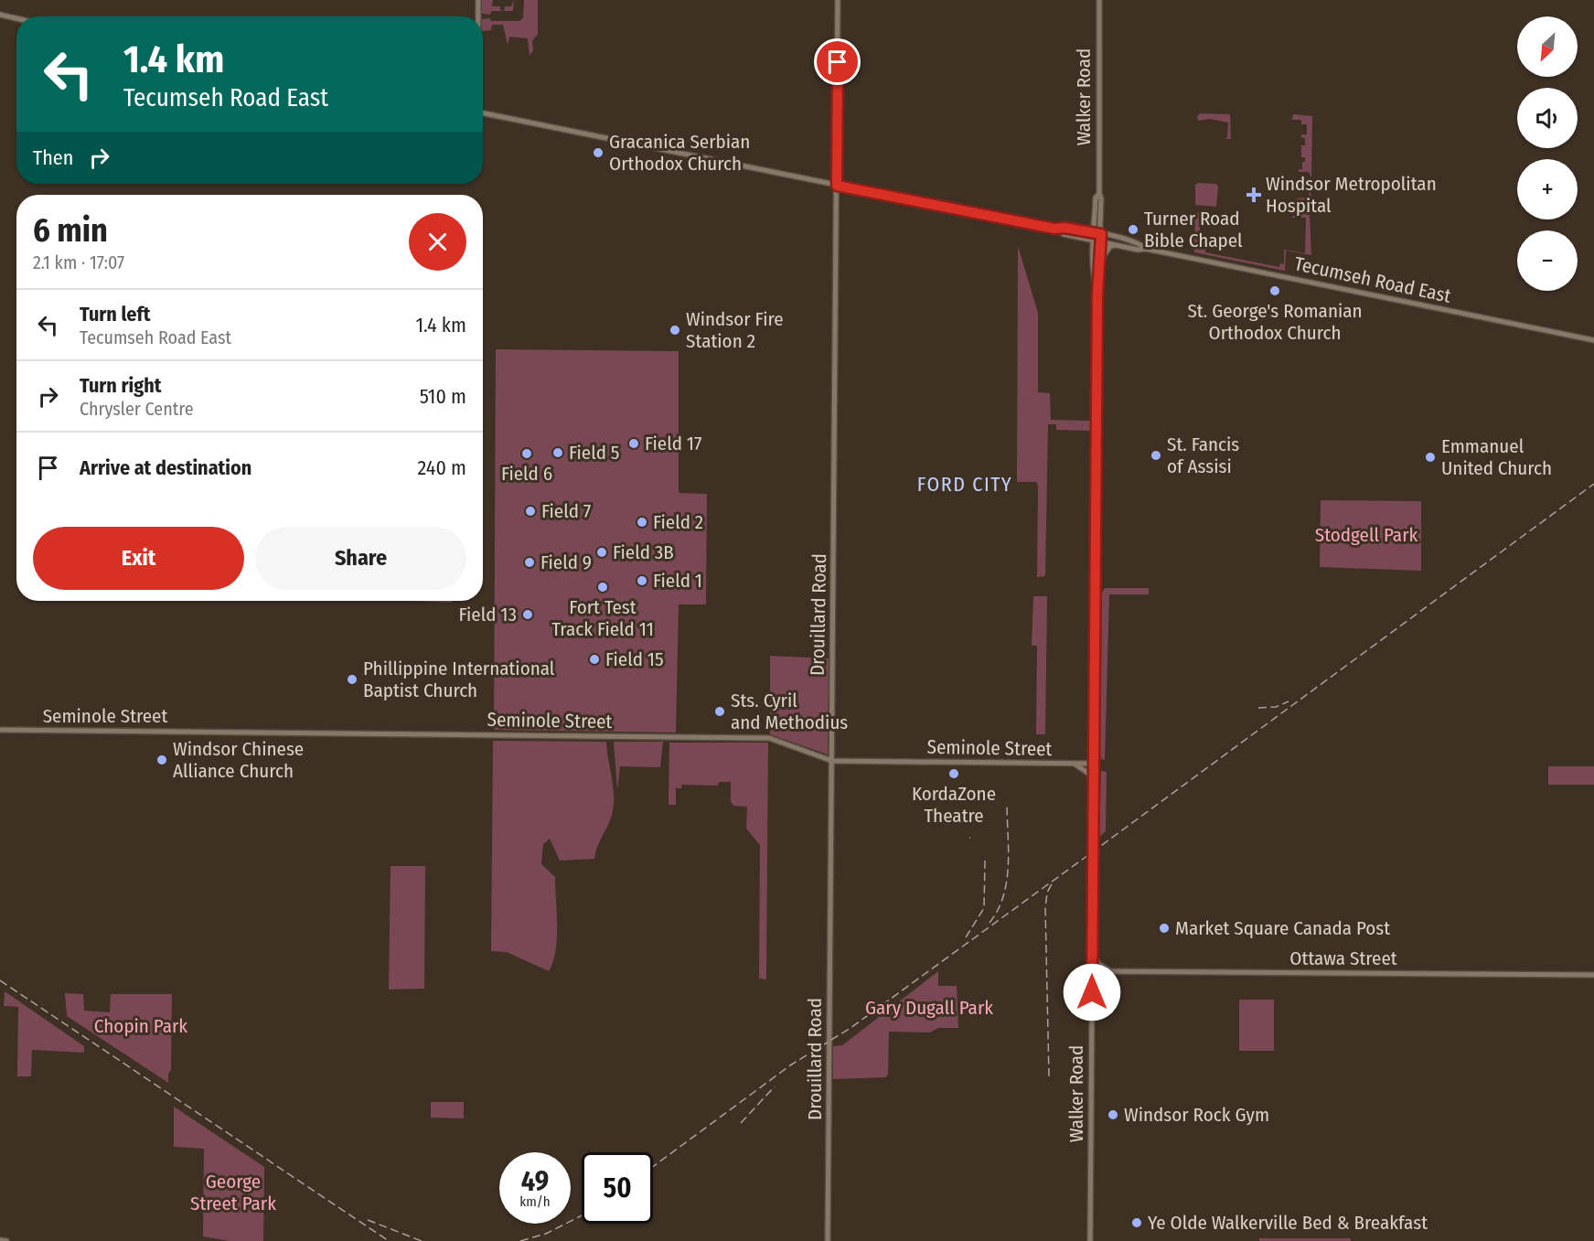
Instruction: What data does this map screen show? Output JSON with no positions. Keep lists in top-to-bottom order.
{
  "streets": {
    "street": [
      "Walker Road",
      "Tecumseh Road East",
      "Drouillard Road",
      "Seminole Street",
      "Ottawa Street"
    ]
  },
  "crossings": [
    ["Walker Road", "Tecumseh Road East"],
    ["Walker Road", "Seminole Street"],
    ["Walker Road", "Ottawa Street"],
    ["Tecumseh Road East", "Drouillard Road"],
    ["Drouillard Road", "Seminole Street"]
  ],
  "districts": ["FORD CITY"],
  "parks": [
    "Stodgell Park",
    "Gary Dugall Park",
    "Chopin Park",
    "George Street Park"
  ],
  "places": {
    "other": [
      "Gracanica Serbian Orthodox Church",
      "Turner Road Bible Chapel",
      "St. George's Romanian Orthodox Church",
      "Windsor Fire Station 2",
      "Field 17",
      "Field 5",
      "Field 6",
      "St. Fancis of Assisi",
      "Emmanuel United Church",
      "Field 7",
      "Field 2",
      "Field 3B",
      "Field 9",
      "Field 1",
      "Fort Test Track Field 11",
      "Field 13",
      "Field 15",
      "Phillippine International Baptist Church",
      "Sts. Cyril and Methodius",
      "Windsor Chinese Alliance Church",
      "KordaZone Theatre",
      "Market Square Canada Post",
      "Windsor Rock Gym",
      "Ye Olde Walkerville Bed & Breakfast"
    ],
    "health": ["Windsor Metropolitan Hospital"]
  },
  "north": "bottom left",
  "page": {
    "map_buttons": ["+", "−"],
    "turn": ["1.4 km", "Tecumseh Road East"],
    "then": "Then",
    "heading": ["6 min", "2.1 km · 17:07"],
    "list": [
      {
        "name": "Turn left",
        "note": "Tecumseh Road East",
        "value": "1.4 km"
      },
      {
        "name": "Turn right",
        "note": "Chrysler Centre",
        "value": "510 m"
      },
      {
        "name": "Arrive at destination",
        "value": "240 m"
      }
    ],
    "buttons": ["Exit", "Share"],
    "speed": "49 km/h",
    "limit": "50"
  }
}
